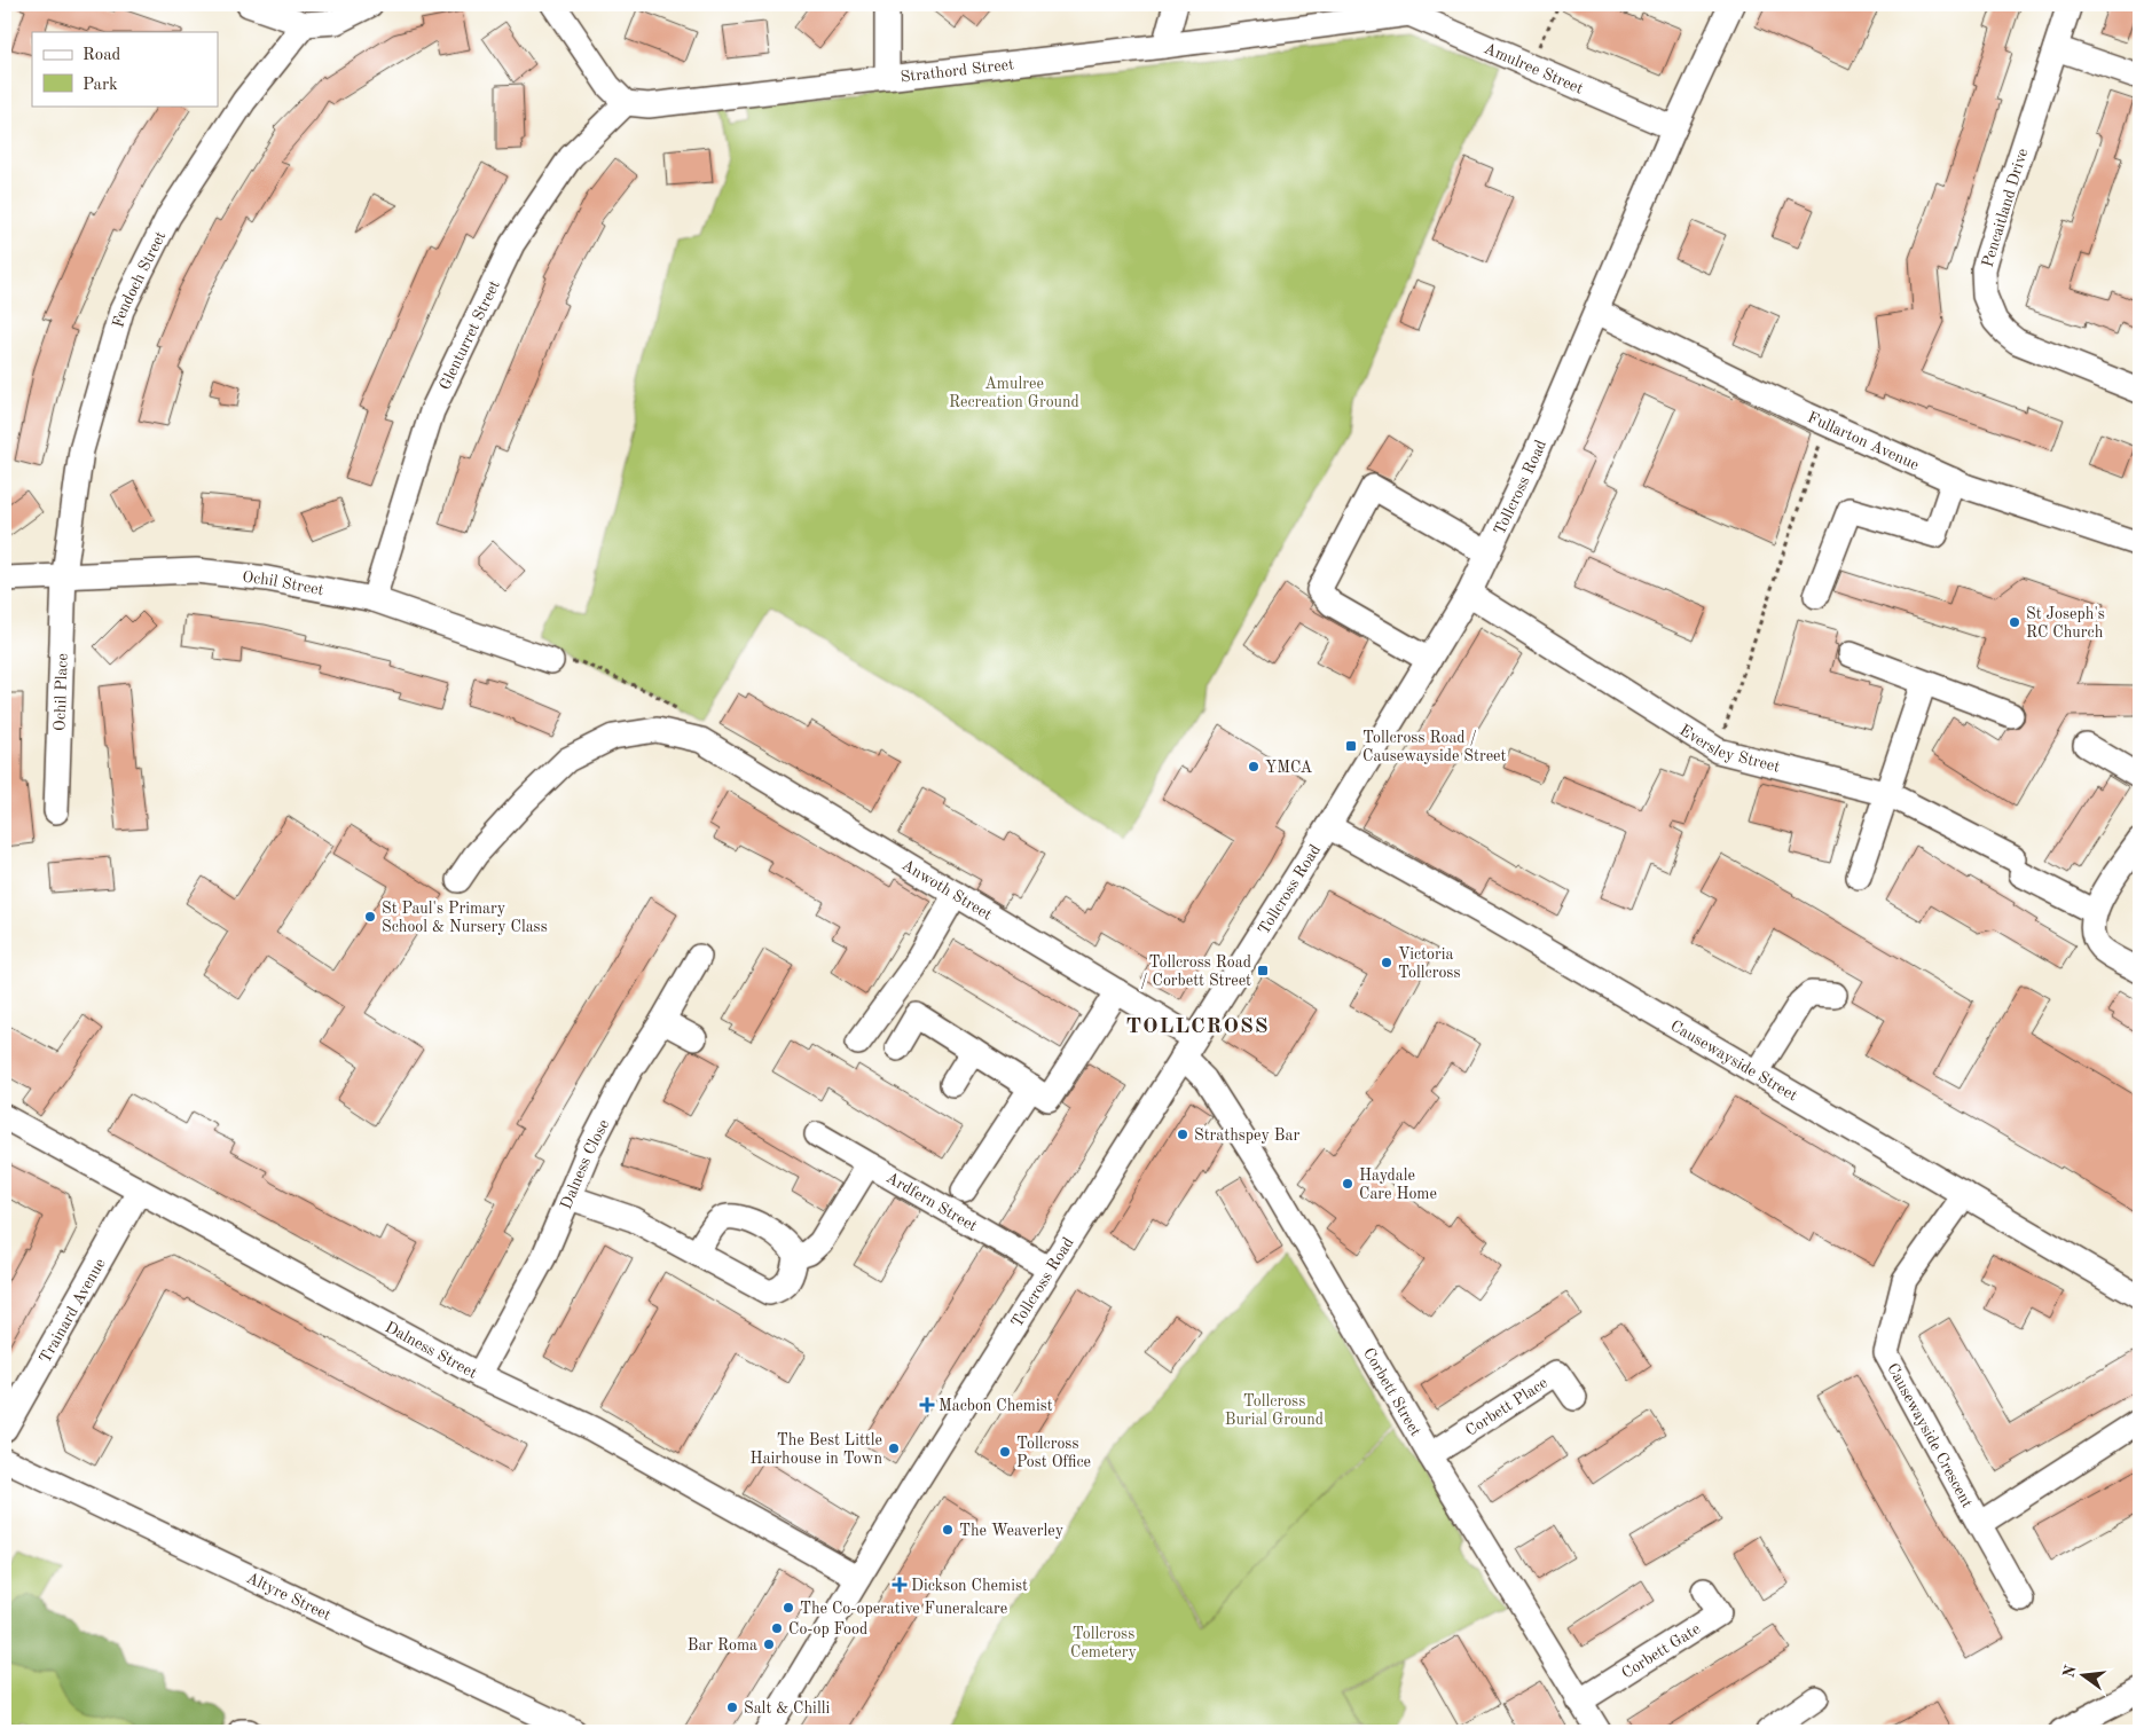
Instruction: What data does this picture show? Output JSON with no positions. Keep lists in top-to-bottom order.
{
  "streets": {
    "street": [
      "Amulree Street",
      "Strathord Street",
      "Pencaitland Drive",
      "Fendoch Street",
      "Glenturret Street",
      "Fullarton Avenue",
      "Tollcross Road",
      "Ochil Street",
      "Ochil Place",
      "Eversley Street",
      "Anwoth Street",
      "Causewayside Street",
      "Dalness Close",
      "Ardfern Street",
      "Trainard Avenue",
      "Dalness Street",
      "Corbett Street",
      "Corbett Place",
      "Causewayside Crescent",
      "Altyre Street",
      "Corbett Gate"
    ]
  },
  "crossings": [
    ["Amulree Street", "Strathord Street"],
    ["Amulree Street", "Tollcross Road"],
    ["Strathord Street", "Glenturret Street"],
    ["Fendoch Street", "Ochil Street"],
    ["Fendoch Street", "Ochil Place"],
    ["Glenturret Street", "Ochil Street"],
    ["Fullarton Avenue", "Tollcross Road"],
    ["Tollcross Road", "Eversley Street"],
    ["Tollcross Road", "Anwoth Street"],
    ["Tollcross Road", "Causewayside Street"],
    ["Tollcross Road", "Ardfern Street"],
    ["Tollcross Road", "Dalness Street"],
    ["Tollcross Road", "Corbett Street"],
    ["Ochil Street", "Ochil Place"],
    ["Anwoth Street", "Corbett Street"],
    ["Causewayside Street", "Causewayside Crescent"],
    ["Dalness Close", "Dalness Street"],
    ["Trainard Avenue", "Dalness Street"],
    ["Corbett Street", "Corbett Place"],
    ["Corbett Street", "Corbett Gate"]
  ],
  "districts": ["TOLLCROSS"],
  "parks": ["Amulree Recreation Ground", "Tollcross Burial Ground", "Tollcross Cemetery"],
  "places": {
    "other": [
      "St Joseph's RC Church",
      "YMCA",
      "St Paul's Primary School & Nursery Class",
      "Victoria Tollcross",
      "Strathspey Bar",
      "Haydale Care Home",
      "The Best Little Hairhouse in Town",
      "Tollcross Post Office",
      "The Weaverley",
      "The Co-operative Funeralcare",
      "Co-op Food",
      "Bar Roma",
      "Salt & Chilli"
    ],
    "transit": ["Tollcross Road / Causewayside Street", "Tollcross Road / Corbett Street"],
    "health": ["Macbon Chemist", "Dickson Chemist"]
  },
  "legend": ["Road", "Park"],
  "north": "left"
}
